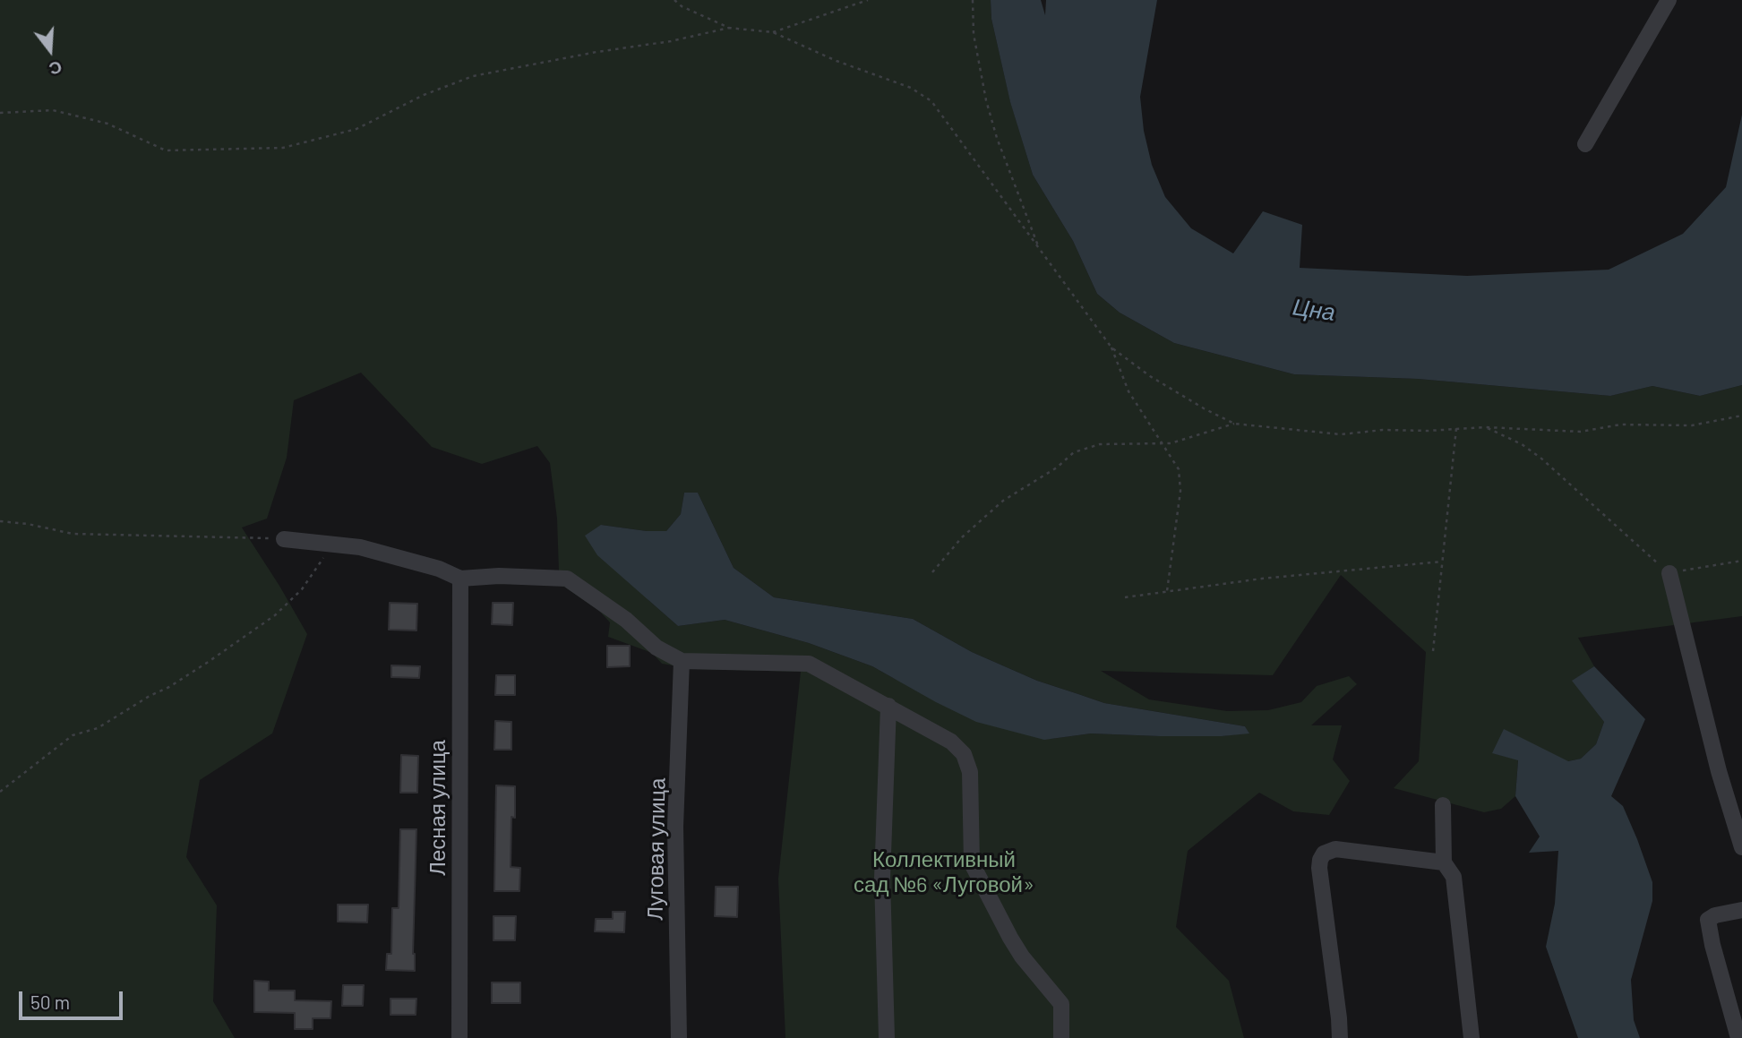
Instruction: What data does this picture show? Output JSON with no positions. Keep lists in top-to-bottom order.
{
  "streets": {
    "street": ["Лесная улица", "Луговая улица"]
  },
  "water": ["Цна"],
  "parks": ["Коллективный сад №6 «Луговой»"],
  "scale_bar": "50 m",
  "north": "bottom"
}
